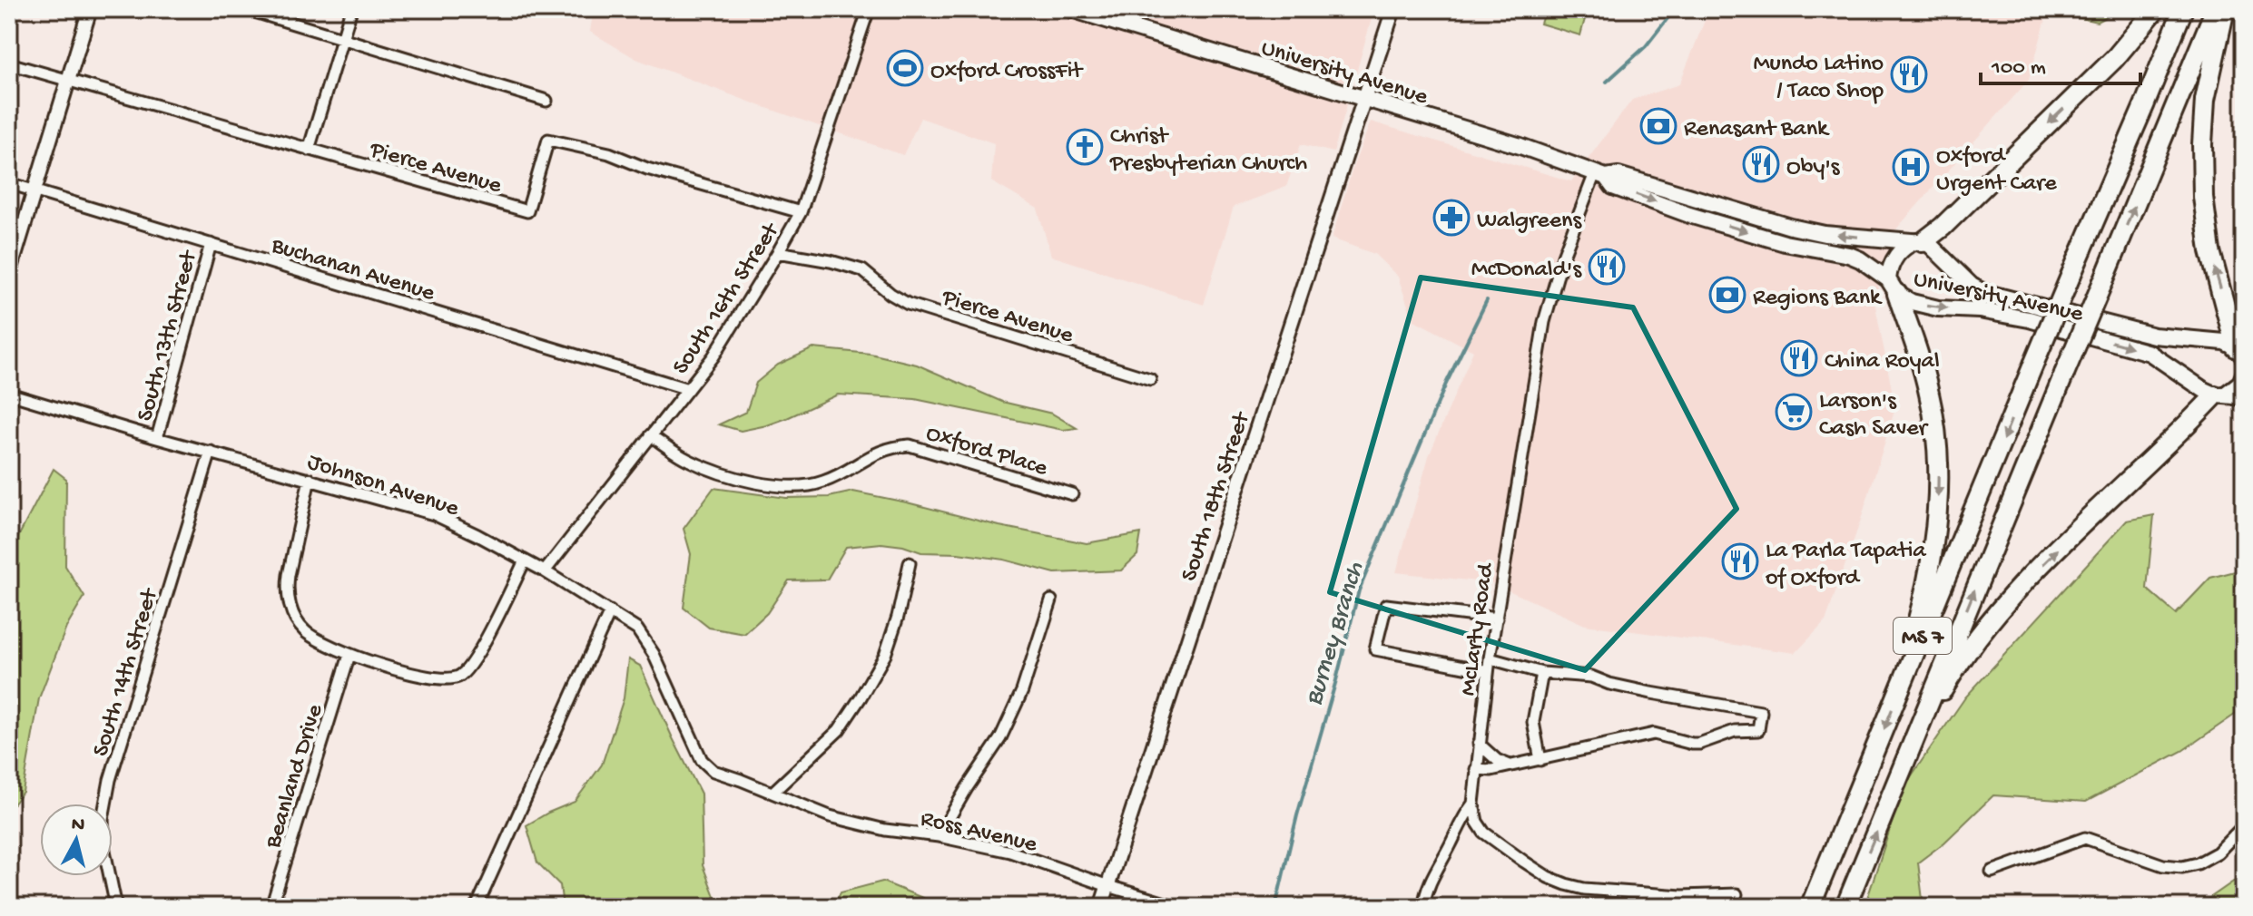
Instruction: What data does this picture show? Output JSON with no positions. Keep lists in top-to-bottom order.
{
  "streets": {
    "highway": ["MS 7"],
    "main road": ["University Avenue"],
    "street": [
      "Pierce Avenue",
      "Buchanan Avenue",
      "South 16th Street",
      "South 13th Street",
      "Oxford Place",
      "Johnson Avenue",
      "South 18th Street",
      "McLarty Road",
      "South 14th Street",
      "Beanland Drive",
      "Ross Avenue"
    ]
  },
  "crossings": [
    ["University Avenue", "South 18th Street"],
    ["University Avenue", "McLarty Road"],
    ["Pierce Avenue", "South 16th Street"],
    ["Buchanan Avenue", "South 16th Street"],
    ["Buchanan Avenue", "South 13th Street"],
    ["South 16th Street", "Oxford Place"],
    ["South 16th Street", "Johnson Avenue"],
    ["South 13th Street", "Johnson Avenue"],
    ["Johnson Avenue", "South 14th Street"],
    ["Johnson Avenue", "Ross Avenue"],
    ["South 18th Street", "Ross Avenue"]
  ],
  "water": ["Burney Branch"],
  "places": {
    "sports": ["Oxford CrossFit"],
    "restaurant": [
      "Mundo Latino / Taco Shop",
      "Oby's",
      "McDonald's",
      "China Royal",
      "La Parla Tapatia of Oxford"
    ],
    "bank": ["Renasant Bank", "Regions Bank"],
    "church": ["Christ Presbyterian Church"],
    "hospital": ["Oxford Urgent Care"],
    "pharmacy": ["Walgreens"],
    "supermarket": ["Larson's Cash Saver"]
  },
  "scale_bar": "100 m",
  "north": "top"
}
